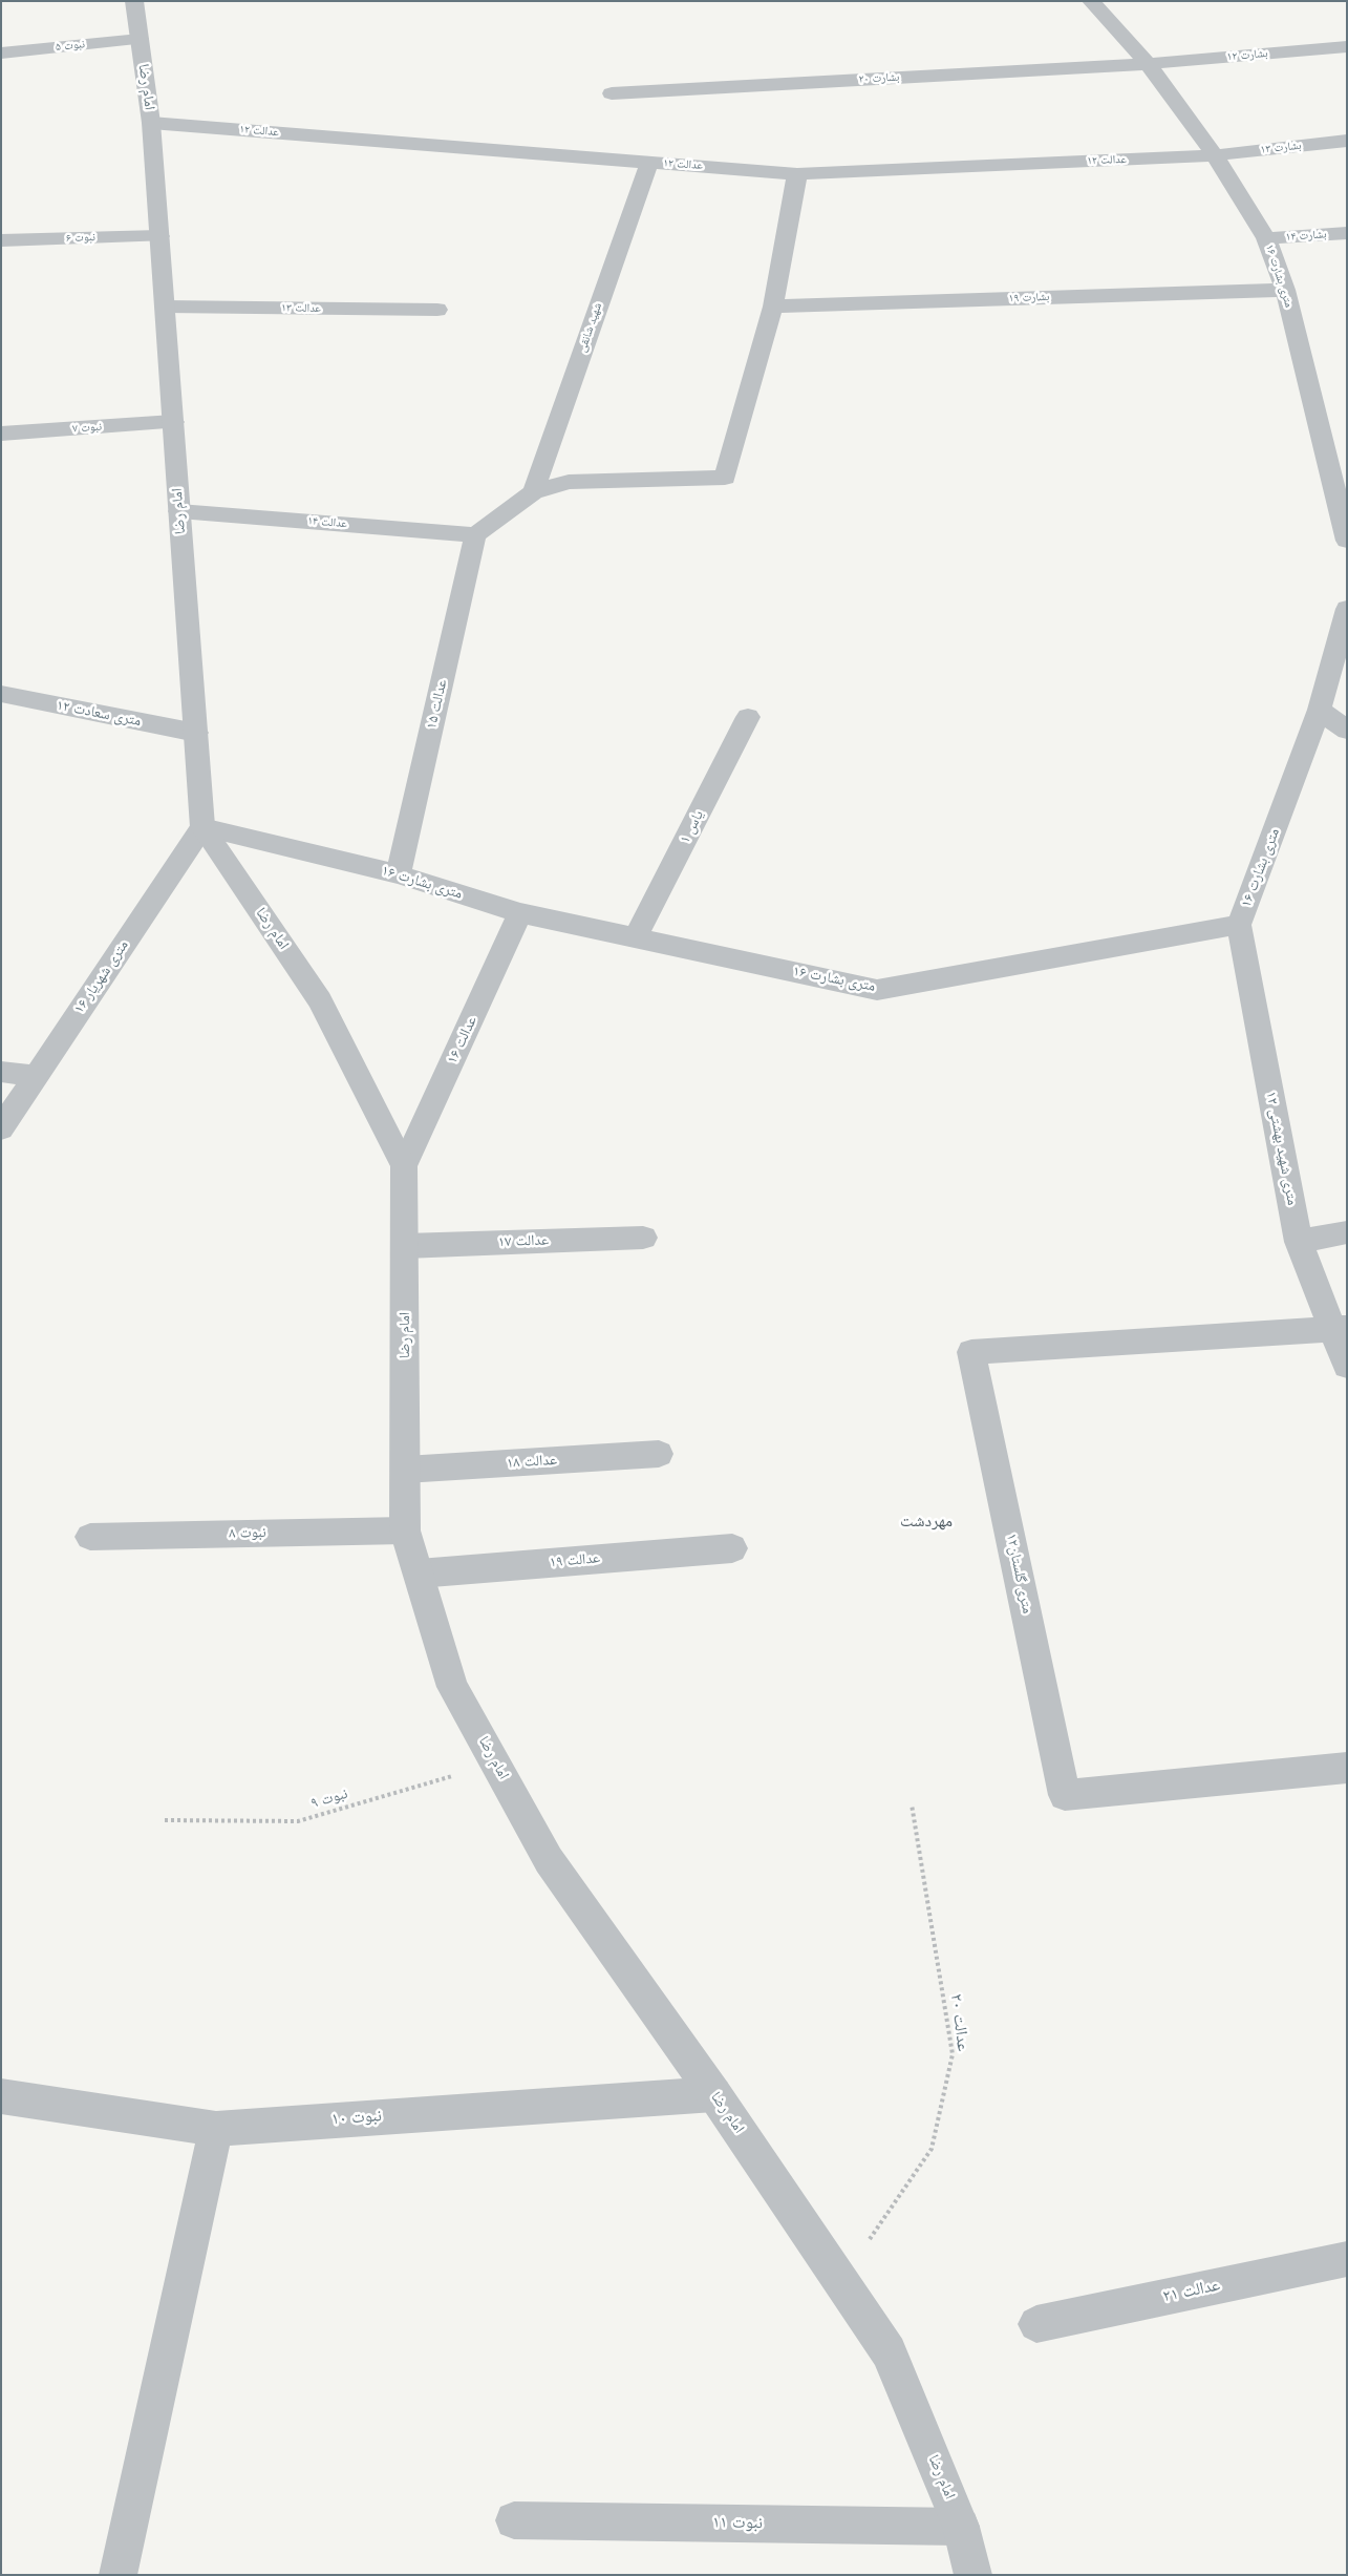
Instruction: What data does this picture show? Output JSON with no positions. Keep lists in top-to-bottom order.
{
  "streets": {
    "street": [
      "نبوت ۵",
      "بشارت ۱۲",
      "بشارت ۲۰",
      "امام رضا",
      "عدالت ۱۲",
      "بشارت ۱۳",
      "بشارت ۱۴",
      "نبوت ۶",
      "۱۶ متری بشارت",
      "بشارت ۱۹",
      "عدالت ۱۳",
      "شهید شانقی",
      "نبوت ۷",
      "عدالت ۱۴",
      "عدالت ۱۵",
      "۱۲ متری سعادت",
      "یاس ۱",
      "۱۶ متری شهریار",
      "عدالت ۱۶",
      "۱۲ متری شهید بهشتی",
      "عدالت ۱۷",
      "عدالت ۱۸",
      "نبوت ۸",
      "عدالت ۱۹",
      "۱۲متری گلستان",
      "نبوت ۱۰",
      "عدالت ۲۱",
      "نبوت ۱۱"
    ],
    "path": ["نبوت ۹", "عدالت ۲۰"]
  },
  "crossings": [
    ["نبوت ۵", "امام رضا"],
    ["بشارت ۱۲", "بشارت ۲۰"],
    ["بشارت ۱۲", "۱۶ متری بشارت"],
    ["بشارت ۲۰", "۱۶ متری بشارت"],
    ["امام رضا", "عدالت ۱۲"],
    ["امام رضا", "نبوت ۶"],
    ["امام رضا", "۱۶ متری بشارت"],
    ["امام رضا", "عدالت ۱۳"],
    ["امام رضا", "نبوت ۷"],
    ["امام رضا", "عدالت ۱۴"],
    ["امام رضا", "۱۲ متری سعادت"],
    ["امام رضا", "۱۶ متری شهریار"],
    ["امام رضا", "عدالت ۱۶"],
    ["امام رضا", "عدالت ۱۷"],
    ["امام رضا", "عدالت ۱۸"],
    ["امام رضا", "نبوت ۸"],
    ["امام رضا", "عدالت ۱۹"],
    ["امام رضا", "نبوت ۹"],
    ["امام رضا", "عدالت ۲۰"],
    ["امام رضا", "نبوت ۱۰"],
    ["امام رضا", "نبوت ۱۱"],
    ["عدالت ۱۲", "بشارت ۱۳"],
    ["عدالت ۱۲", "۱۶ متری بشارت"],
    ["عدالت ۱۲", "شهید شانقی"],
    ["بشارت ۱۳", "۱۶ متری بشارت"],
    ["بشارت ۱۴", "۱۶ متری بشارت"],
    ["۱۶ متری بشارت", "بشارت ۱۹"],
    ["۱۶ متری بشارت", "عدالت ۱۵"],
    ["۱۶ متری بشارت", "یاس ۱"],
    ["۱۶ متری بشارت", "۱۶ متری شهریار"],
    ["۱۶ متری بشارت", "عدالت ۱۶"],
    ["۱۶ متری بشارت", "۱۲ متری شهید بهشتی"],
    ["عدالت ۱۴", "عدالت ۱۵"],
    ["۱۲ متری شهید بهشتی", "۱۲متری گلستان"]
  ],
  "districts": ["مهردشت"]
}
